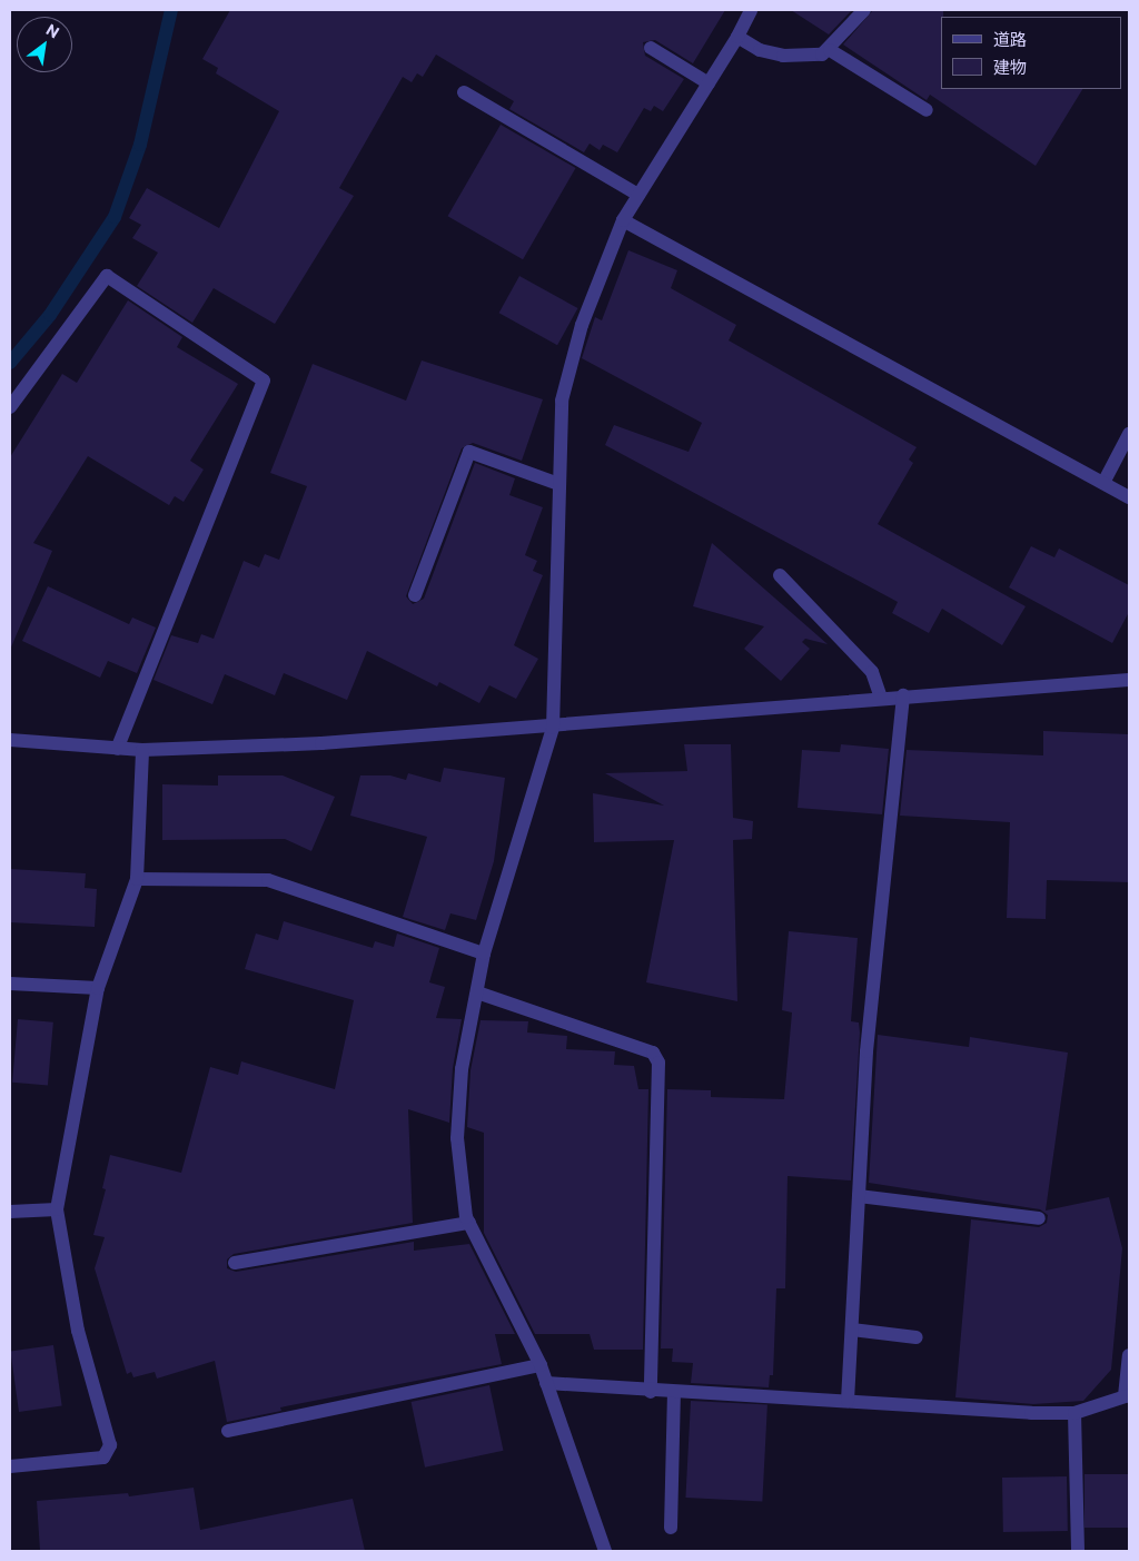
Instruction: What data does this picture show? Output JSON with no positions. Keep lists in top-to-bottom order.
{
  "legend": ["道路", "建物"],
  "north": "top right"
}
